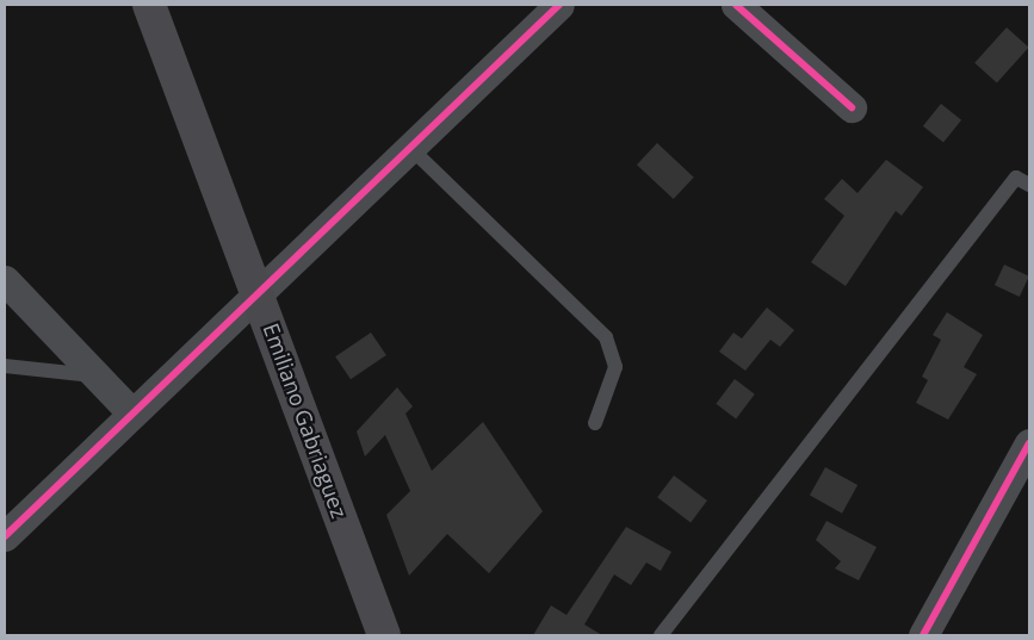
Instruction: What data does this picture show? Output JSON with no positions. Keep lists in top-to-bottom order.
{
  "streets": {
    "main road": ["Emiliano Gabriaguez"]
  }
}
